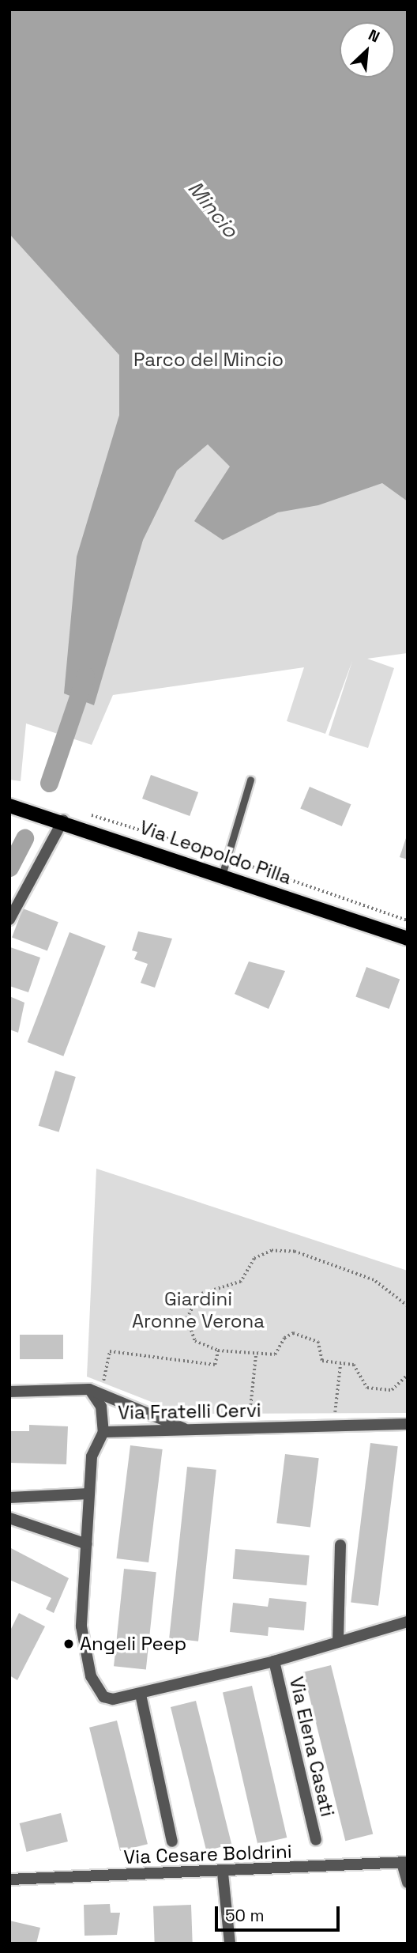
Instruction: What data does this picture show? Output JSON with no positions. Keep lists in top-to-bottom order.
{
  "streets": {
    "main road": ["Via Leopoldo Pilla"],
    "street": ["Via Fratelli Cervi", "Via Elena Casati", "Via Cesare Boldrini"]
  },
  "water": ["Mincio"],
  "parks": ["Parco del Mincio", "Giardini Aronne Verona"],
  "places": ["Angeli Peep"],
  "scale_bar": "50 m",
  "north": "top right"
}
